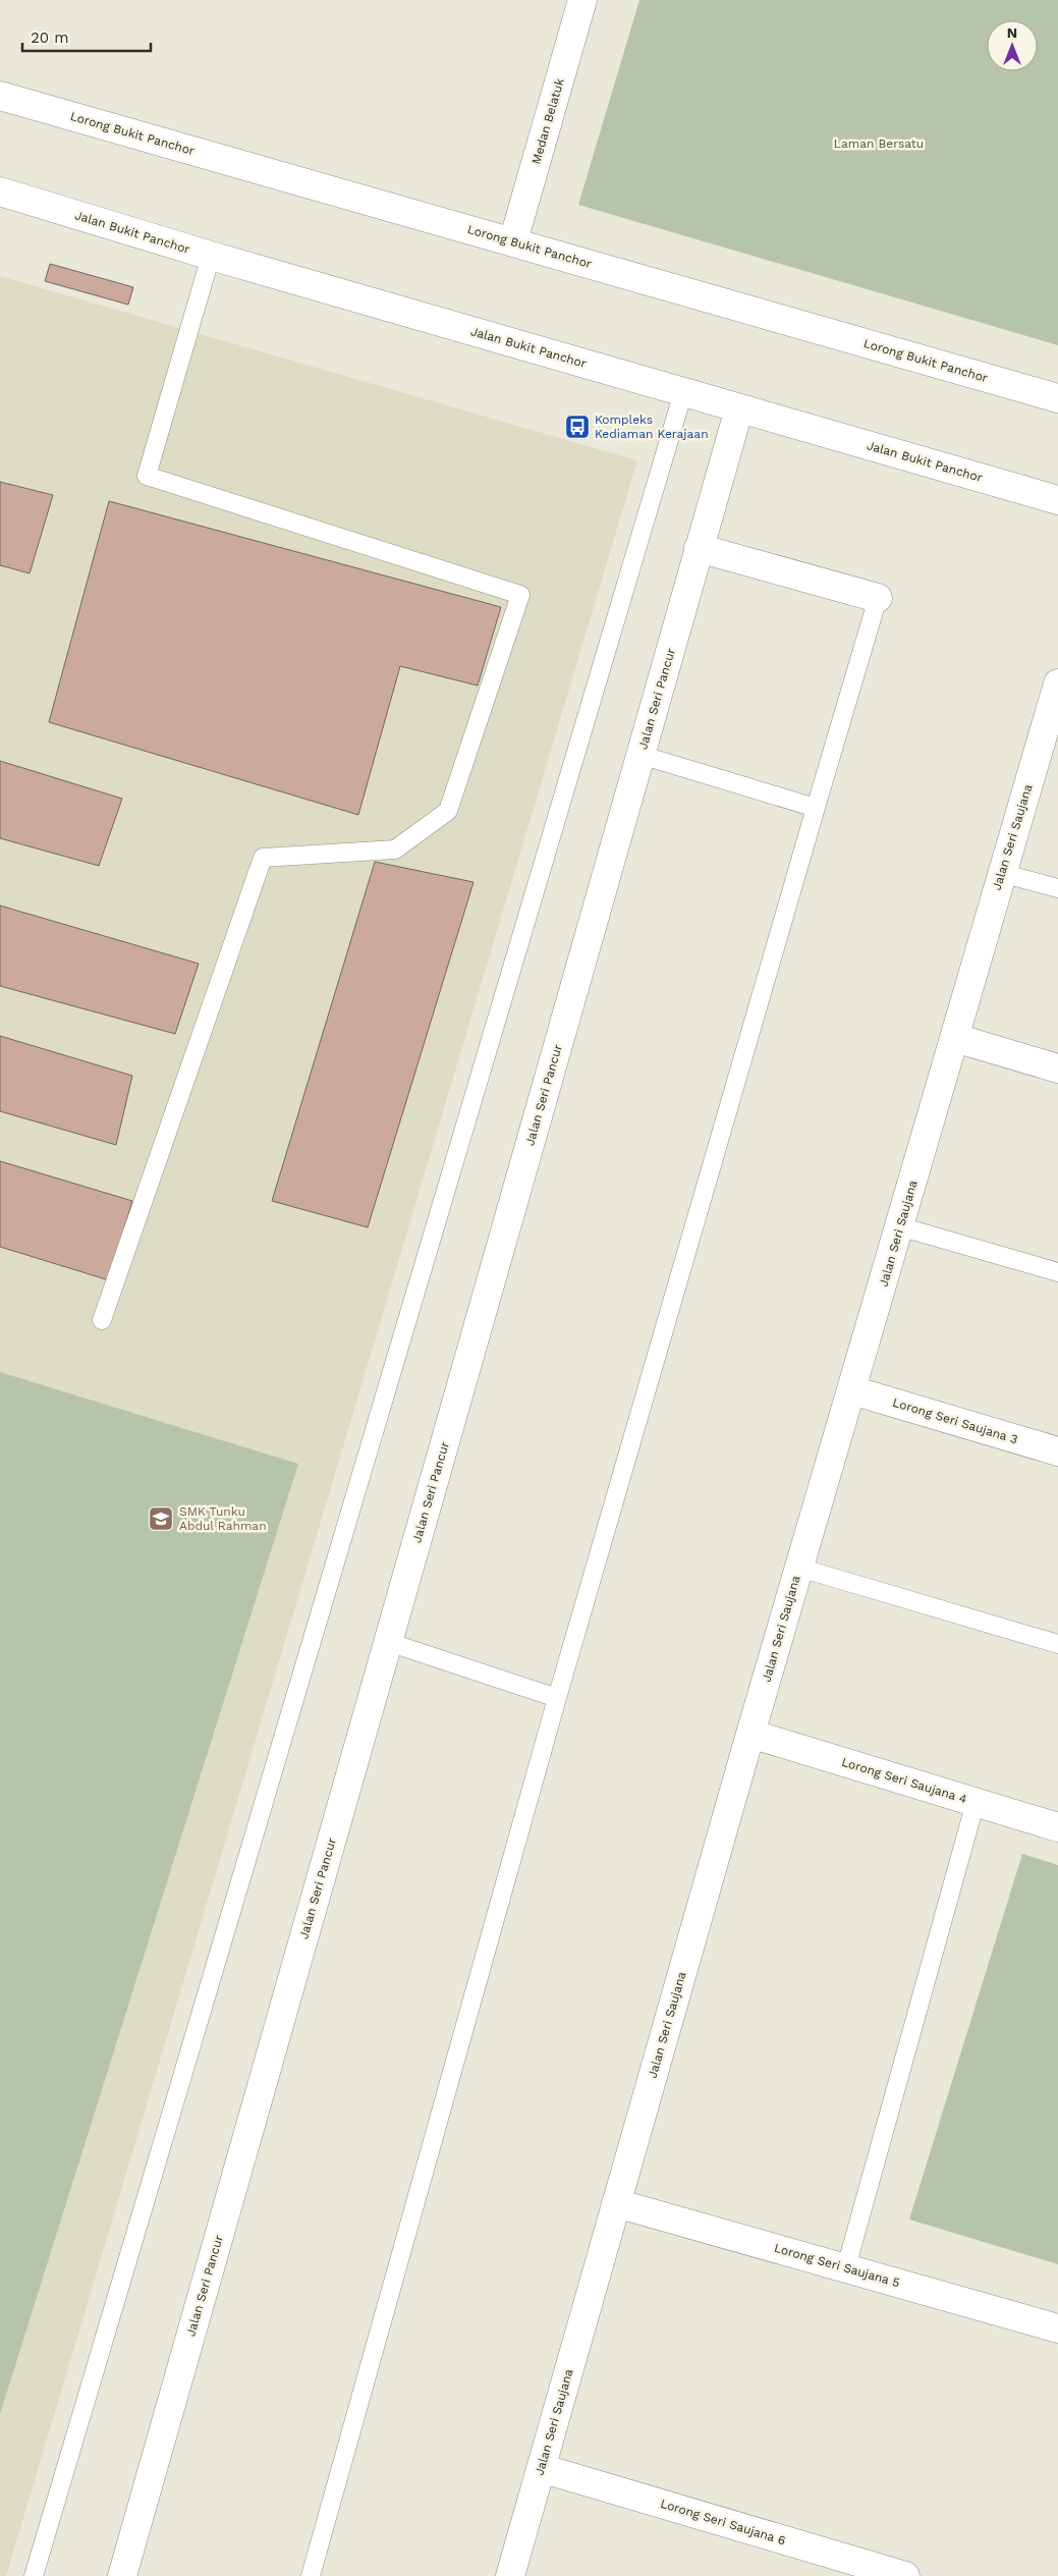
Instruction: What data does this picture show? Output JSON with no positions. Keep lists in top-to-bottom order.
{
  "streets": {
    "street": [
      "Medan Belatuk",
      "Lorong Bukit Panchor",
      "Jalan Bukit Panchor",
      "Jalan Seri Pancur",
      "Jalan Seri Saujana",
      "Lorong Seri Saujana 3",
      "Lorong Seri Saujana 4",
      "Lorong Seri Saujana 5",
      "Lorong Seri Saujana 6"
    ]
  },
  "crossings": [
    ["Medan Belatuk", "Lorong Bukit Panchor"],
    ["Jalan Bukit Panchor", "Jalan Seri Pancur"],
    ["Jalan Seri Saujana", "Lorong Seri Saujana 3"],
    ["Jalan Seri Saujana", "Lorong Seri Saujana 4"],
    ["Jalan Seri Saujana", "Lorong Seri Saujana 5"],
    ["Jalan Seri Saujana", "Lorong Seri Saujana 6"]
  ],
  "parks": ["Laman Bersatu"],
  "places": {
    "bus stop": ["Kompleks Kediaman Kerajaan"],
    "school or university": ["SMK Tunku Abdul Rahman"]
  },
  "scale_bar": "20 m",
  "north": "top"
}
